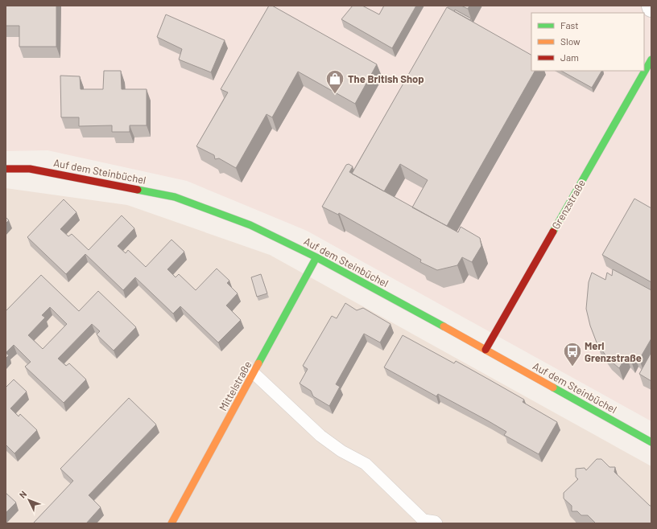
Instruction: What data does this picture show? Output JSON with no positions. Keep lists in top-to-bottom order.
{
  "streets": {
    "street": ["Auf dem Steinbüchel", "Grenzstraße", "Mittelstraße"]
  },
  "crossings": [
    ["Auf dem Steinbüchel", "Grenzstraße"],
    ["Auf dem Steinbüchel", "Mittelstraße"]
  ],
  "places": {
    "shop": ["The British Shop"],
    "bus stop": ["Merl Grenzstraße"]
  },
  "legend": ["Fast", "Slow", "Jam"],
  "north": "top left"
}
